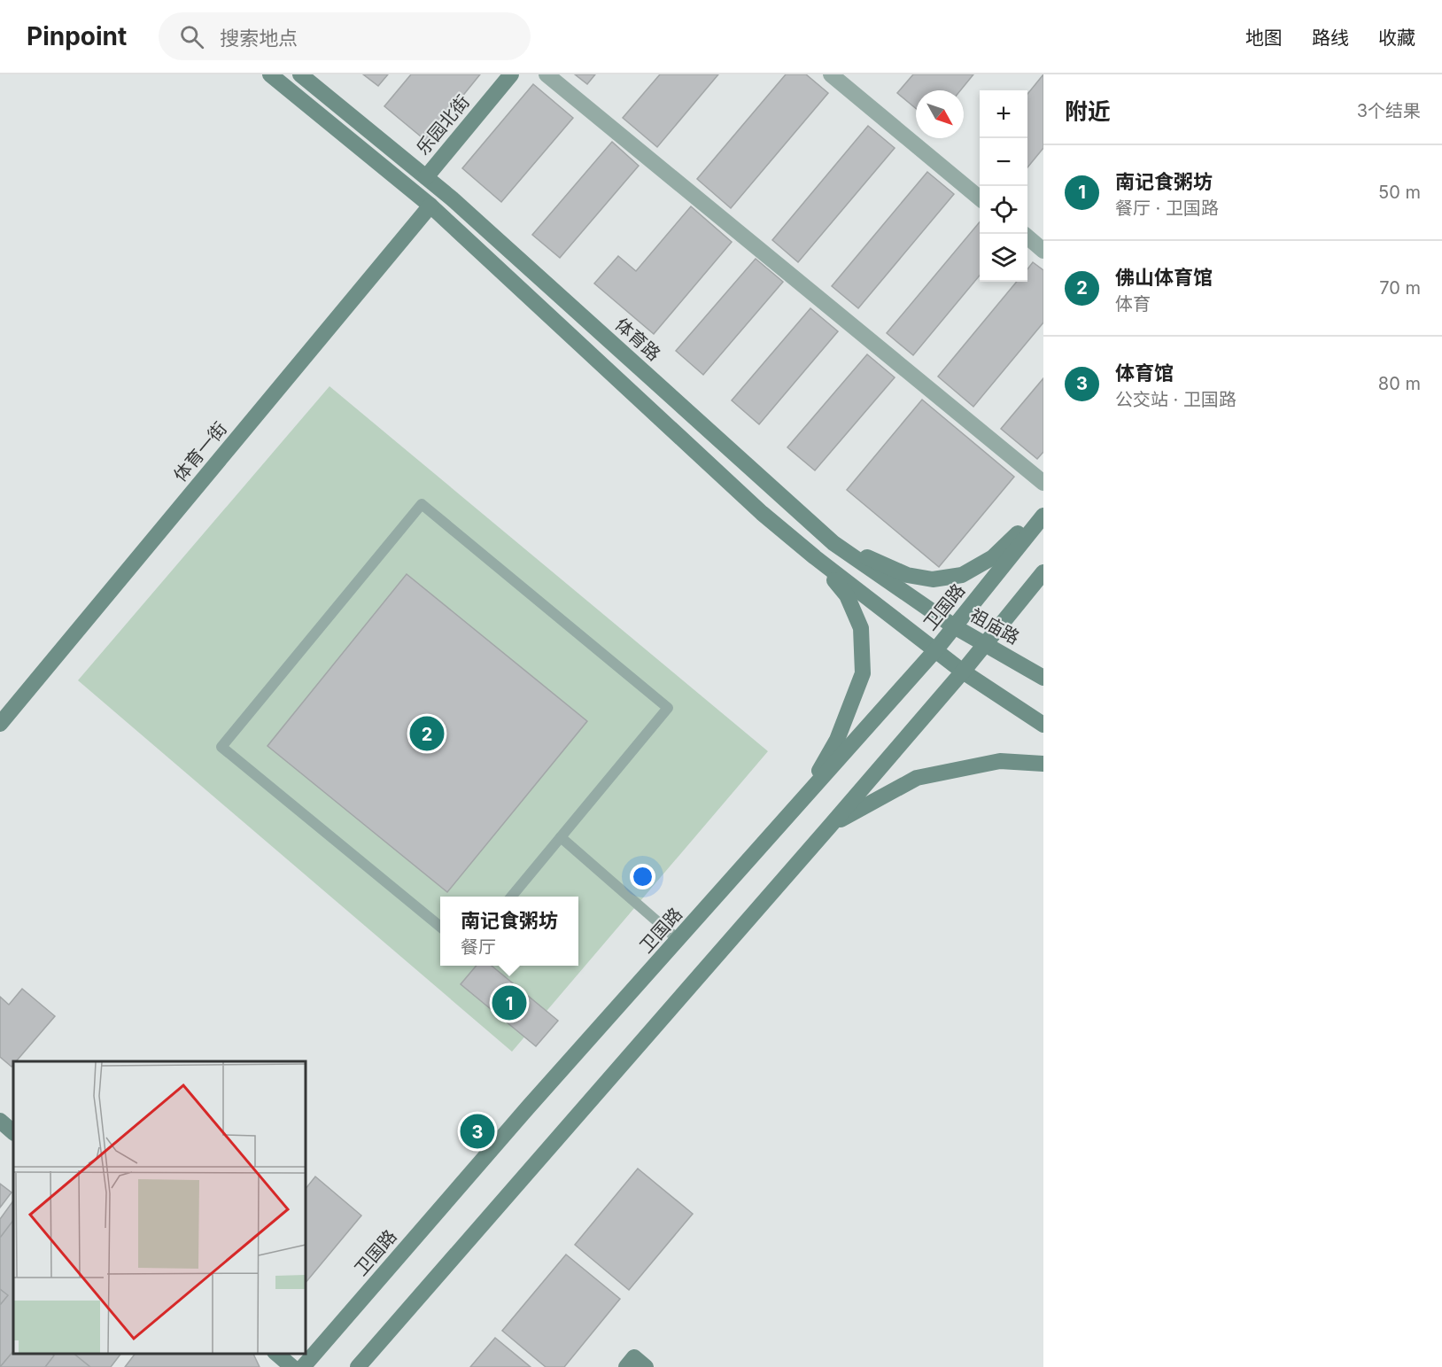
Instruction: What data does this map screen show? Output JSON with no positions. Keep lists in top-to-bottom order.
{
  "streets": {
    "main road": [
      "乐园北街",
      "体育路",
      "体育一街",
      "卫国路",
      "祖庙路"
    ]
  },
  "crossings": [
    ["乐园北街", "体育路"],
    ["体育路", "卫国路"],
    ["体育路", "祖庙路"],
    ["卫国路", "祖庙路"]
  ],
  "north": "bottom right",
  "page": {
    "header": "Pinpoint",
    "search": "搜索地点",
    "nav": ["地图", "路线", "收藏"],
    "heading": ["附近", "3个结果"],
    "map_buttons": ["+", "−"],
    "list": [
      {
        "mark": "1",
        "name": "南记食粥坊",
        "note": "餐厅 · 卫国路",
        "value": "50 m"
      },
      {
        "mark": "2",
        "name": "佛山体育馆",
        "note": "体育",
        "value": "70 m"
      },
      {
        "mark": "3",
        "name": "体育馆",
        "note": "公交站 · 卫国路",
        "value": "80 m"
      }
    ],
    "pins": ["2", "1", "3"],
    "popup": ["南记食粥坊", "餐厅"]
  }
}
